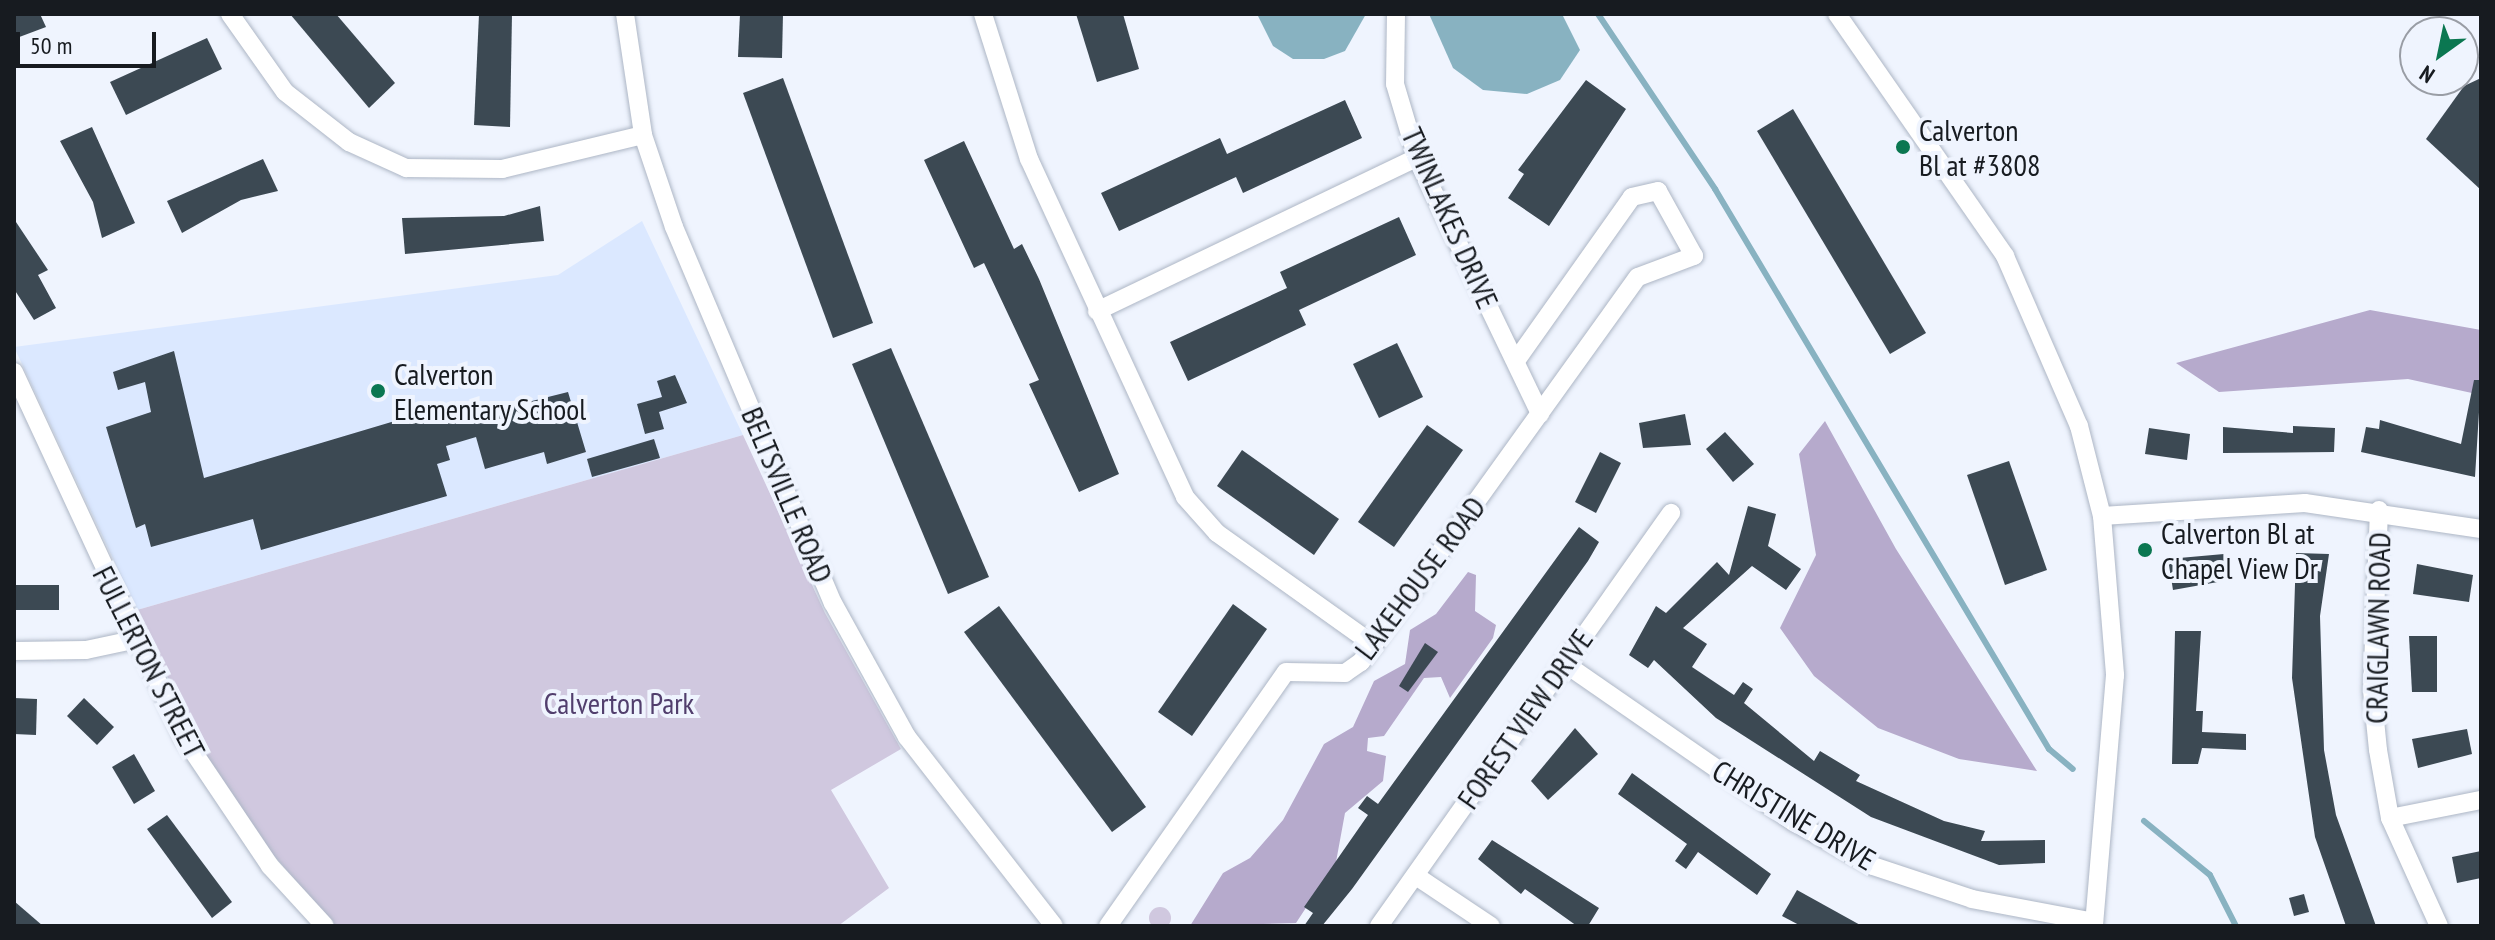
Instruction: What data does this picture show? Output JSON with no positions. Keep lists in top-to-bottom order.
{
  "streets": {
    "street": [
      "TWINLAKES DRIVE",
      "BELTSVILLE ROAD",
      "LAKEHOUSE ROAD",
      "CRAIGLAWN ROAD",
      "FULLERTON STREET",
      "FOREST VIEW DRIVE",
      "CHRISTINE DRIVE"
    ]
  },
  "crossings": [
    ["TWINLAKES DRIVE", "LAKEHOUSE ROAD"],
    ["FOREST VIEW DRIVE", "CHRISTINE DRIVE"]
  ],
  "parks": ["Calverton Park"],
  "places": ["Calverton Bl at #3808", "Calverton Elementary School", "Calverton Bl at Chapel View Dr"],
  "scale_bar": "50 m",
  "north": "bottom left"
}
